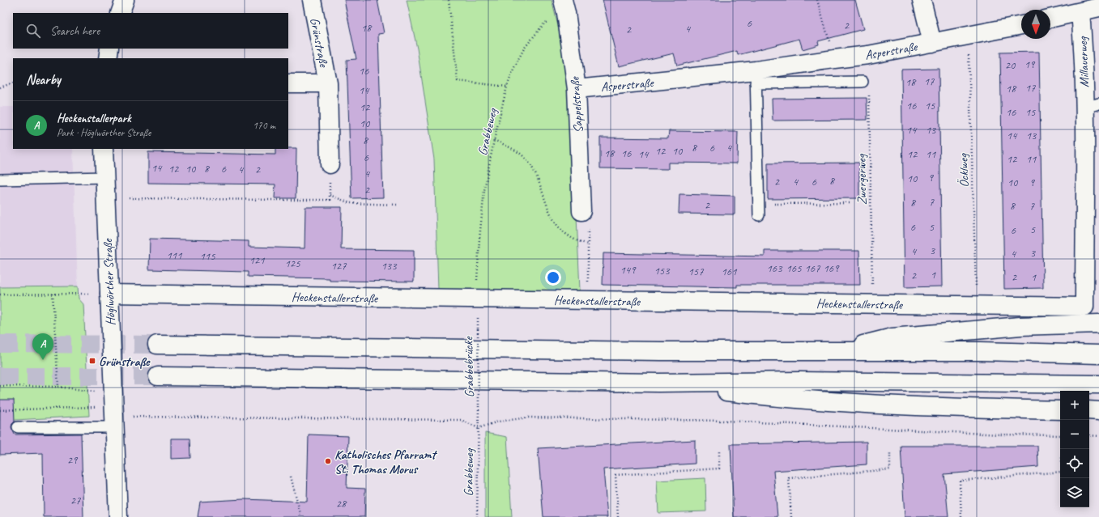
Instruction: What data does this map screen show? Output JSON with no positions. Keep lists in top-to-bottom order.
{
  "streets": {
    "main road": [
      "Grünstraße",
      "Asperstraße",
      "Millauerweg",
      "Sappelstraße",
      "Höglwörther Straße",
      "Heckenstallerstraße"
    ],
    "path": [
      "Grabbeweg",
      "Öcklweg",
      "Zwergerweg",
      "Grabbebrücke"
    ]
  },
  "crossings": [
    ["Asperstraße", "Sappelstraße"],
    ["Asperstraße", "Öcklweg"],
    ["Millauerweg", "Heckenstallerstraße"],
    ["Sappelstraße", "Grabbeweg"],
    ["Grabbeweg", "Grabbebrücke"],
    ["Öcklweg", "Heckenstallerstraße"],
    ["Zwergerweg", "Heckenstallerstraße"],
    ["Höglwörther Straße", "Heckenstallerstraße"]
  ],
  "places": {
    "transit": ["Grünstraße"],
    "other": ["Katholisches Pfarramt St. Thomas Morus"]
  },
  "house_numbers": [
    "6",
    "2",
    "18",
    "4",
    "2",
    "19",
    "20",
    "16",
    "17",
    "18",
    "17",
    "18",
    "14",
    "16",
    "15",
    "12",
    "16",
    "15",
    "10",
    "14",
    "13",
    "14",
    "13",
    "8",
    "8",
    "6",
    "4",
    "12",
    "10",
    "18",
    "16",
    "14",
    "12",
    "11",
    "6",
    "12",
    "11",
    "14",
    "12",
    "10",
    "8",
    "6",
    "4",
    "2",
    "4",
    "9",
    "10",
    "8",
    "2",
    "4",
    "6",
    "10",
    "9",
    "2",
    "7",
    "8",
    "2",
    "8",
    "7",
    "6",
    "5",
    "5",
    "6",
    "3",
    "4",
    "3",
    "4",
    "111",
    "115",
    "121",
    "125",
    "127",
    "133",
    "163",
    "165",
    "167",
    "169",
    "149",
    "153",
    "157",
    "161",
    "1",
    "2",
    "2",
    "1",
    "29",
    "27",
    "28"
  ],
  "north": "bottom",
  "page": {
    "search": "Search here",
    "heading": "Nearby",
    "list": [
      {
        "mark": "A",
        "name": "Heckenstallerpark",
        "note": "Park · Höglwörther Straße",
        "value": "170 m"
      }
    ],
    "pins": "A",
    "map_buttons": ["+", "−"]
  }
}
